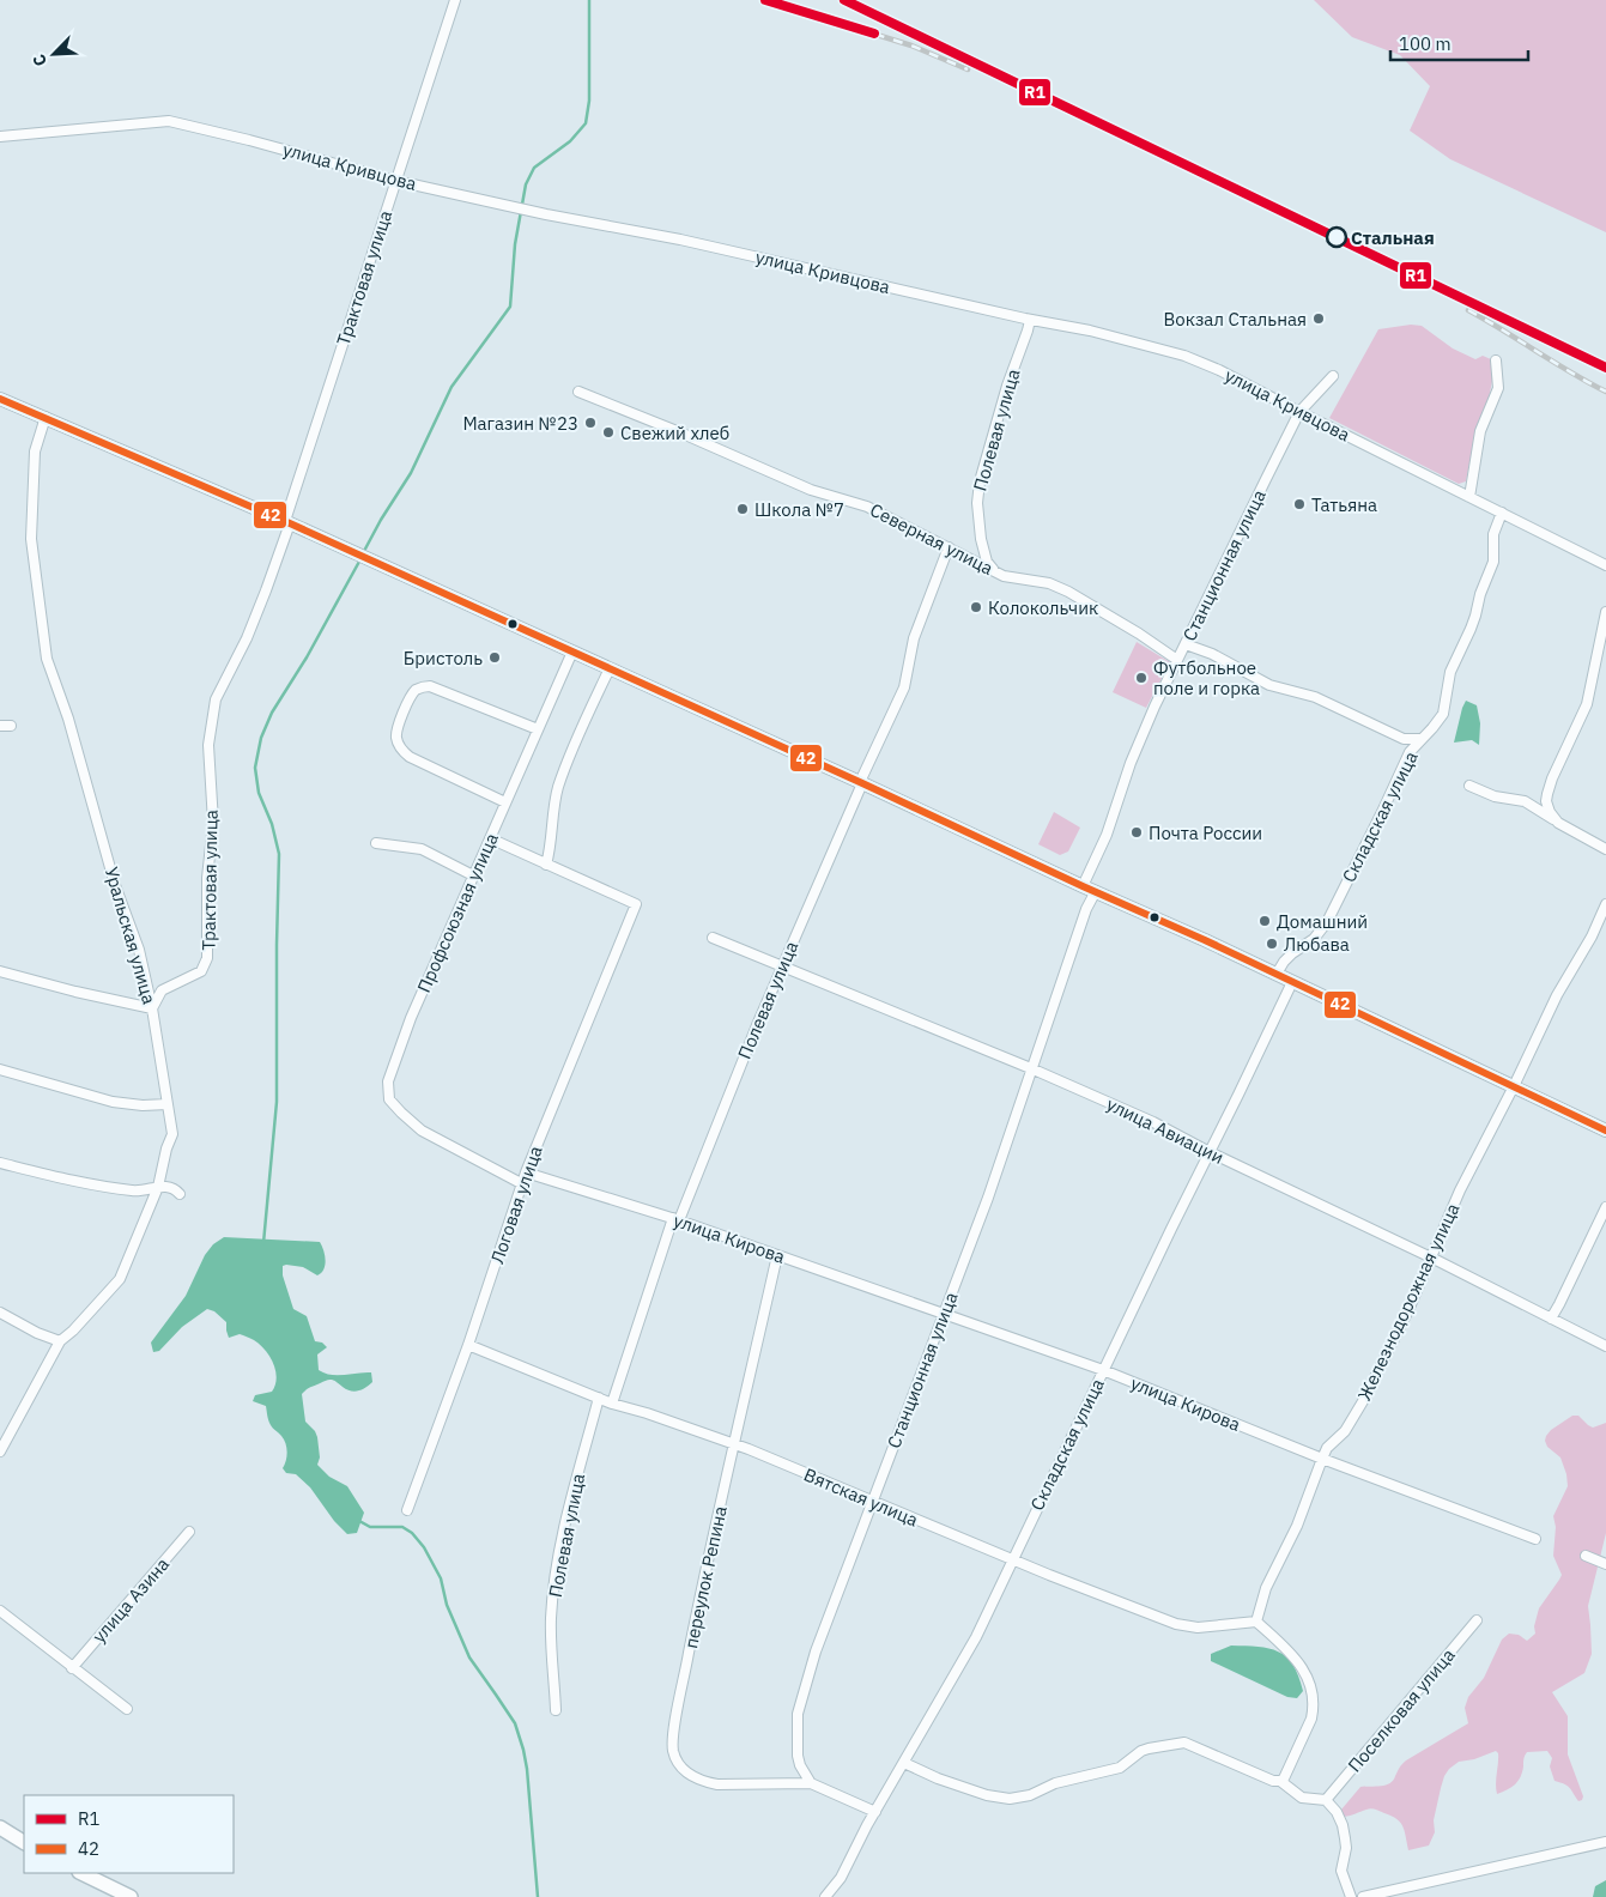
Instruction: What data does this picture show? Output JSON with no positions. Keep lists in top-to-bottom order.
{
  "streets": {
    "street": [
      "улица Кривцова",
      "Трактовая улица",
      "Полевая улица",
      "Северная улица",
      "Станционная улица",
      "Складская улица",
      "Профсоюзная улица",
      "Уральская улица",
      "улица Авиации",
      "Логовая улица",
      "улица Кирова",
      "Железнодорожная улица",
      "Вятская улица",
      "переулок Репина",
      "улица Азина",
      "Поселковая улица"
    ]
  },
  "crossings": [
    ["улица Кривцова", "Трактовая улица"],
    ["улица Кривцова", "Полевая улица"],
    ["улица Кривцова", "Станционная улица"],
    ["улица Кривцова", "Складская улица"],
    ["Трактовая улица", "Уральская улица"],
    ["Полевая улица", "Северная улица"],
    ["Полевая улица", "улица Авиации"],
    ["Полевая улица", "улица Кирова"],
    ["Полевая улица", "Вятская улица"],
    ["Северная улица", "Станционная улица"],
    ["Станционная улица", "улица Авиации"],
    ["Станционная улица", "улица Кирова"],
    ["Станционная улица", "Вятская улица"],
    ["Станционная улица", "переулок Репина"],
    ["Складская улица", "улица Авиации"],
    ["Складская улица", "улица Кирова"],
    ["Складская улица", "Вятская улица"],
    ["Профсоюзная улица", "Логовая улица"],
    ["улица Авиации", "Железнодорожная улица"],
    ["Логовая улица", "улица Кирова"],
    ["Логовая улица", "Вятская улица"],
    ["улица Кирова", "Железнодорожная улица"],
    ["улица Кирова", "переулок Репина"],
    ["Железнодорожная улица", "Вятская улица"],
    ["Вятская улица", "переулок Репина"]
  ],
  "places": [
    "Стальная",
    "Вокзал Стальная",
    "Магазин №23",
    "Свежий хлеб",
    "Татьяна",
    "Школа №7",
    "Колокольчик",
    "Бристоль",
    "Футбольное поле и горка",
    "Почта России",
    "Домашний",
    "Любава"
  ],
  "lines": ["transit line R1", "transit line 42"],
  "legend": ["R1", "42"],
  "scale_bar": "100 m",
  "north": "bottom left"
}
